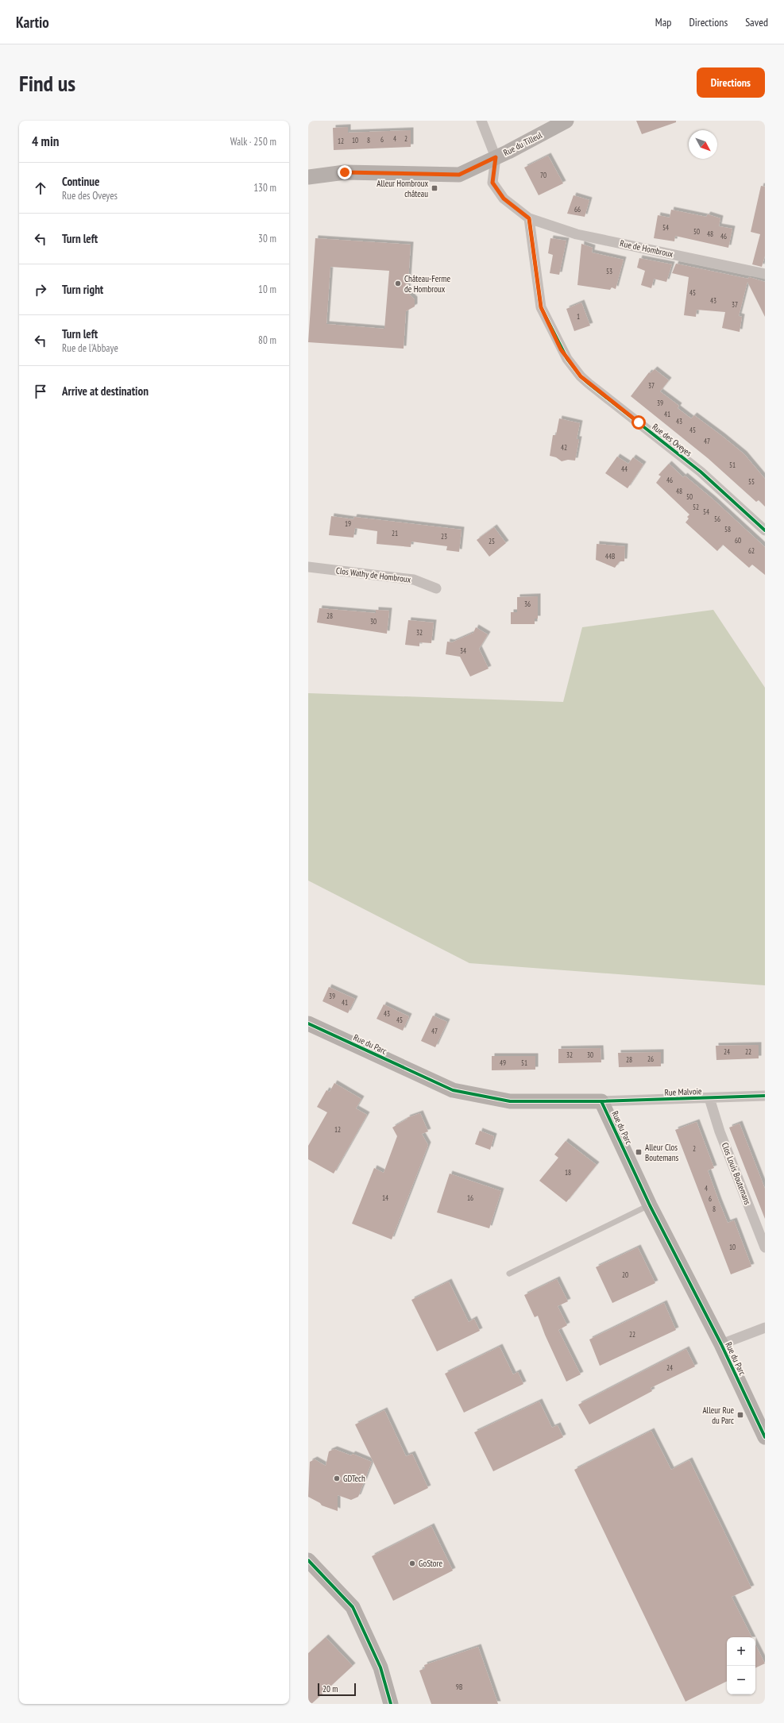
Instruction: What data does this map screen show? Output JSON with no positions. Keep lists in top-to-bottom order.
{
  "streets": {
    "street": [
      "Rue du Tilleul",
      "Rue de Hombroux",
      "Rue des Oveyes",
      "Clos Wathy de Hombroux",
      "Rue du Parc",
      "Rue Malvoie",
      "Clos Louis Boutemans"
    ]
  },
  "crossings": [
    ["Rue du Tilleul", "Rue de Hombroux"],
    ["Rue de Hombroux", "Rue des Oveyes"],
    ["Rue du Parc", "Rue Malvoie"],
    ["Rue Malvoie", "Clos Louis Boutemans"]
  ],
  "places": {
    "transit": ["Alleur Hombroux château", "Alleur Clos Boutemans", "Alleur Rue du Parc"],
    "other": ["Château-Ferme de Hombroux", "GDTech", "GoStore"]
  },
  "house_numbers": [
    "4",
    "2",
    "6",
    "10",
    "8",
    "12",
    "70",
    "66",
    "54",
    "50",
    "48",
    "46",
    "53",
    "45",
    "43",
    "37",
    "1",
    "37",
    "39",
    "41",
    "43",
    "45",
    "47",
    "42",
    "51",
    "44",
    "46",
    "55",
    "48",
    "50",
    "52",
    "54",
    "56",
    "19",
    "58",
    "21",
    "23",
    "60",
    "25",
    "62",
    "44B",
    "36",
    "28",
    "30",
    "32",
    "34",
    "39",
    "41",
    "43",
    "45",
    "47",
    "24",
    "22",
    "32",
    "30",
    "26",
    "28",
    "49",
    "51",
    "12",
    "2",
    "18",
    "4",
    "14",
    "16",
    "6",
    "8",
    "10",
    "20",
    "22",
    "24",
    "9B"
  ],
  "scale_bar": "20 m",
  "north": "bottom right",
  "page": {
    "header": "Kartio",
    "nav": ["Map", "Directions", "Saved"],
    "buttons": "Directions",
    "title": "Find us",
    "heading": ["4 min", "Walk · 250 m"],
    "list": [
      ["Continue", "Rue des Oveyes", "130 m"],
      ["Turn left", "30 m"],
      ["Turn right", "10 m"],
      ["Turn left", "Rue de l'Abbaye", "80 m"],
      "Arrive at destination"
    ],
    "map_buttons": ["+", "−"],
    "scale": "20 m"
  }
}
